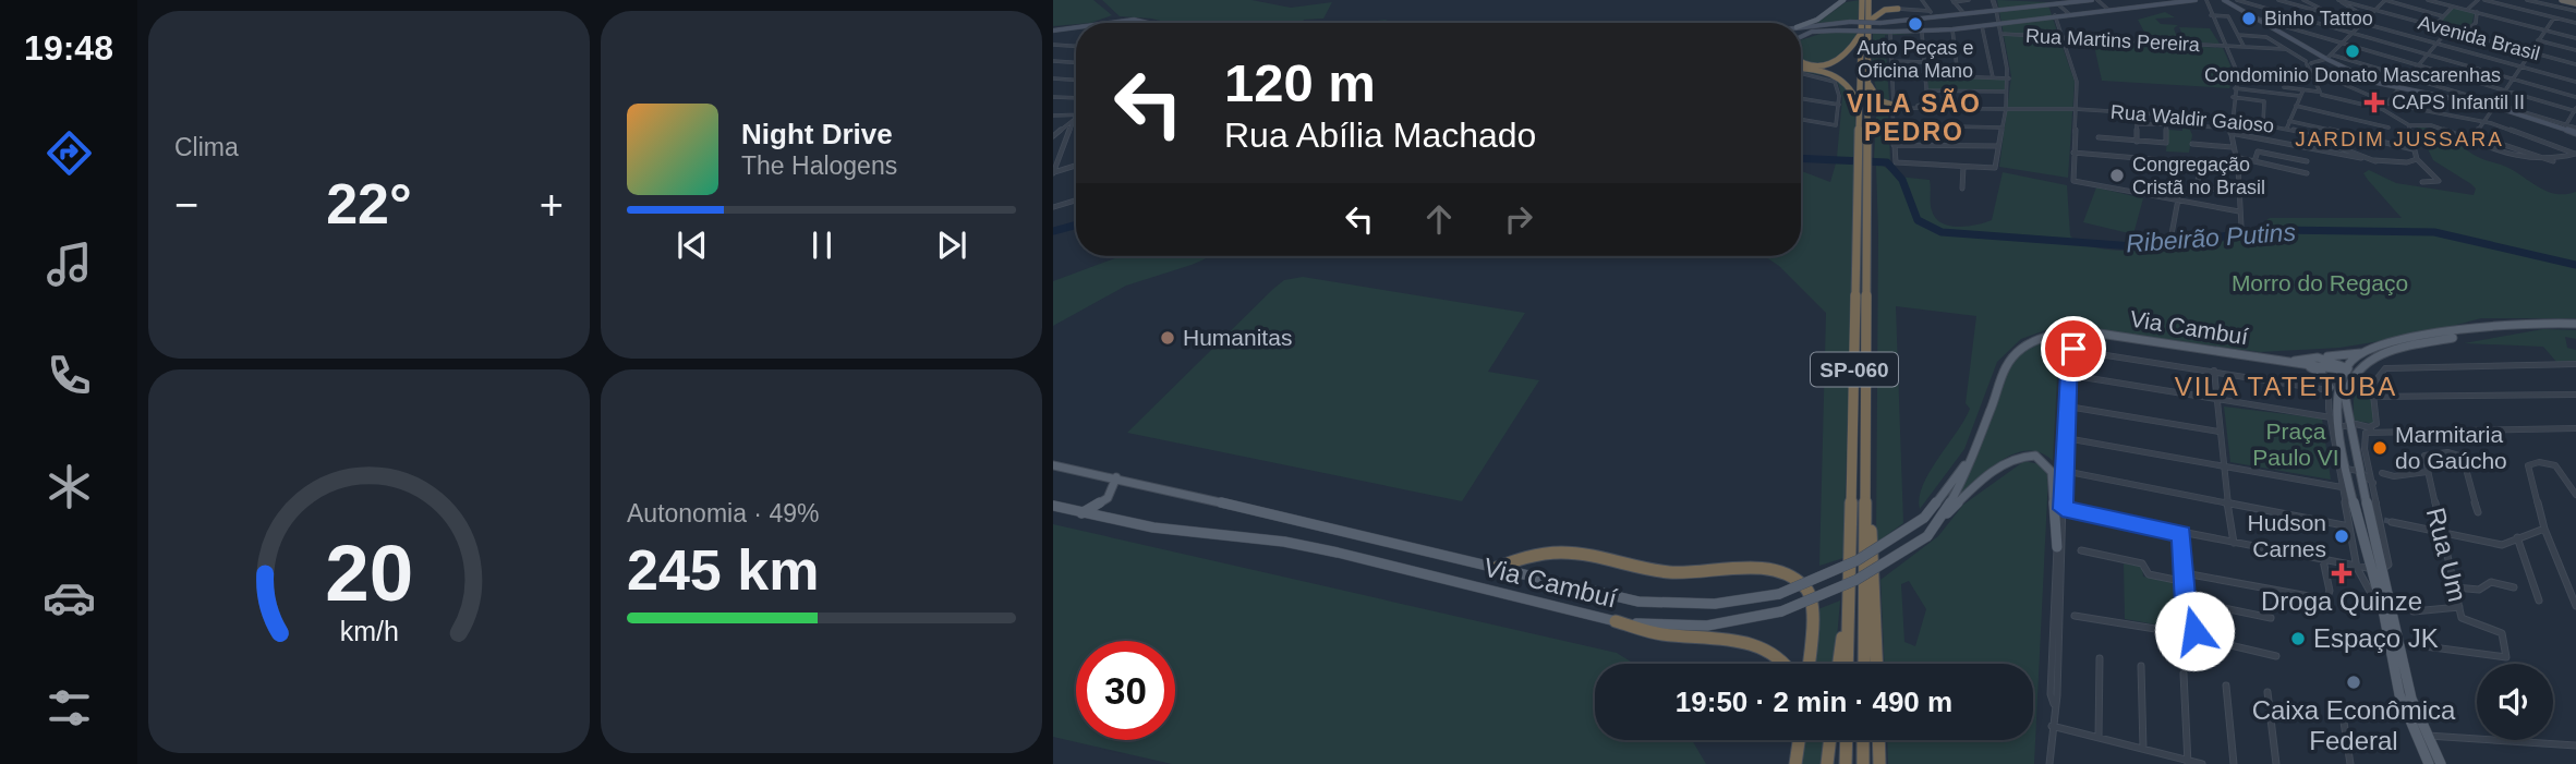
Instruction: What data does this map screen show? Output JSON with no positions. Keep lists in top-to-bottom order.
{
  "streets": {
    "highway": ["SP-060"],
    "main road": ["Via Cambuí"],
    "street": [
      "Avenida Brasil",
      "Rua Martins Pereira",
      "Rua Waldir Gaioso",
      "Rua Um"
    ]
  },
  "districts": ["VILA SÃO PEDRO", "JARDIM JUSSARA", "VILA TATETUBA"],
  "water": ["Ribeirão Putins"],
  "parks": ["Morro do Regaço", "Praça Paulo VI"],
  "places": {
    "other": [
      "Binho Tattoo",
      "Auto Peças e Oficina Mano",
      "Condominio Donato Mascarenhas",
      "Congregação Cristã no Brasil",
      "Humanitas",
      "Marmitaria do Gaúcho",
      "Hudson Carnes",
      "Espaço JK",
      "Caixa Econômica Federal"
    ],
    "health": ["CAPS Infantil II", "Droga Quinze"]
  },
  "page": {
    "tabs": "19:48",
    "tile": [
      "Clima",
      ["Autonomia · 49%", "245 km"]
    ],
    "turn": ["120 m", "Rua Abília Machado"],
    "song": ["Night Drive", "The Halogens"],
    "heat": ["−", "22°", "+"],
    "limit": "30",
    "trip": "19:50 · 2 min · 490 m",
    "gauge": ["20", "km/h"]
  }
}
